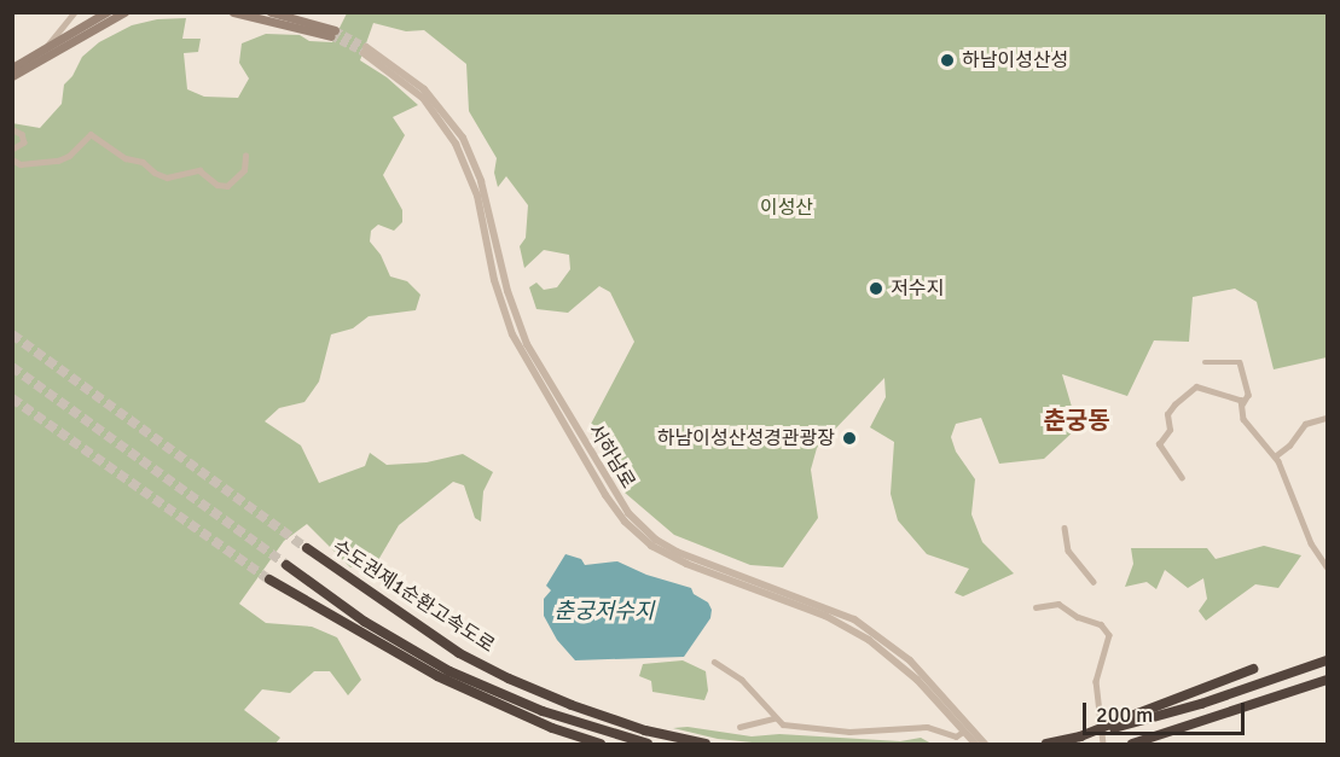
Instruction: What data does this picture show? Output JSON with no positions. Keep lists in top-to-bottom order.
{
  "streets": {
    "highway": ["수도권제1순환고속도로"],
    "street": ["서하남로"]
  },
  "districts": ["춘궁동"],
  "water": ["춘궁저수지"],
  "parks": ["이성산"],
  "places": ["하남이성산성", "저수지", "하남이성산성경관광장"],
  "scale_bar": "200 m"
}
